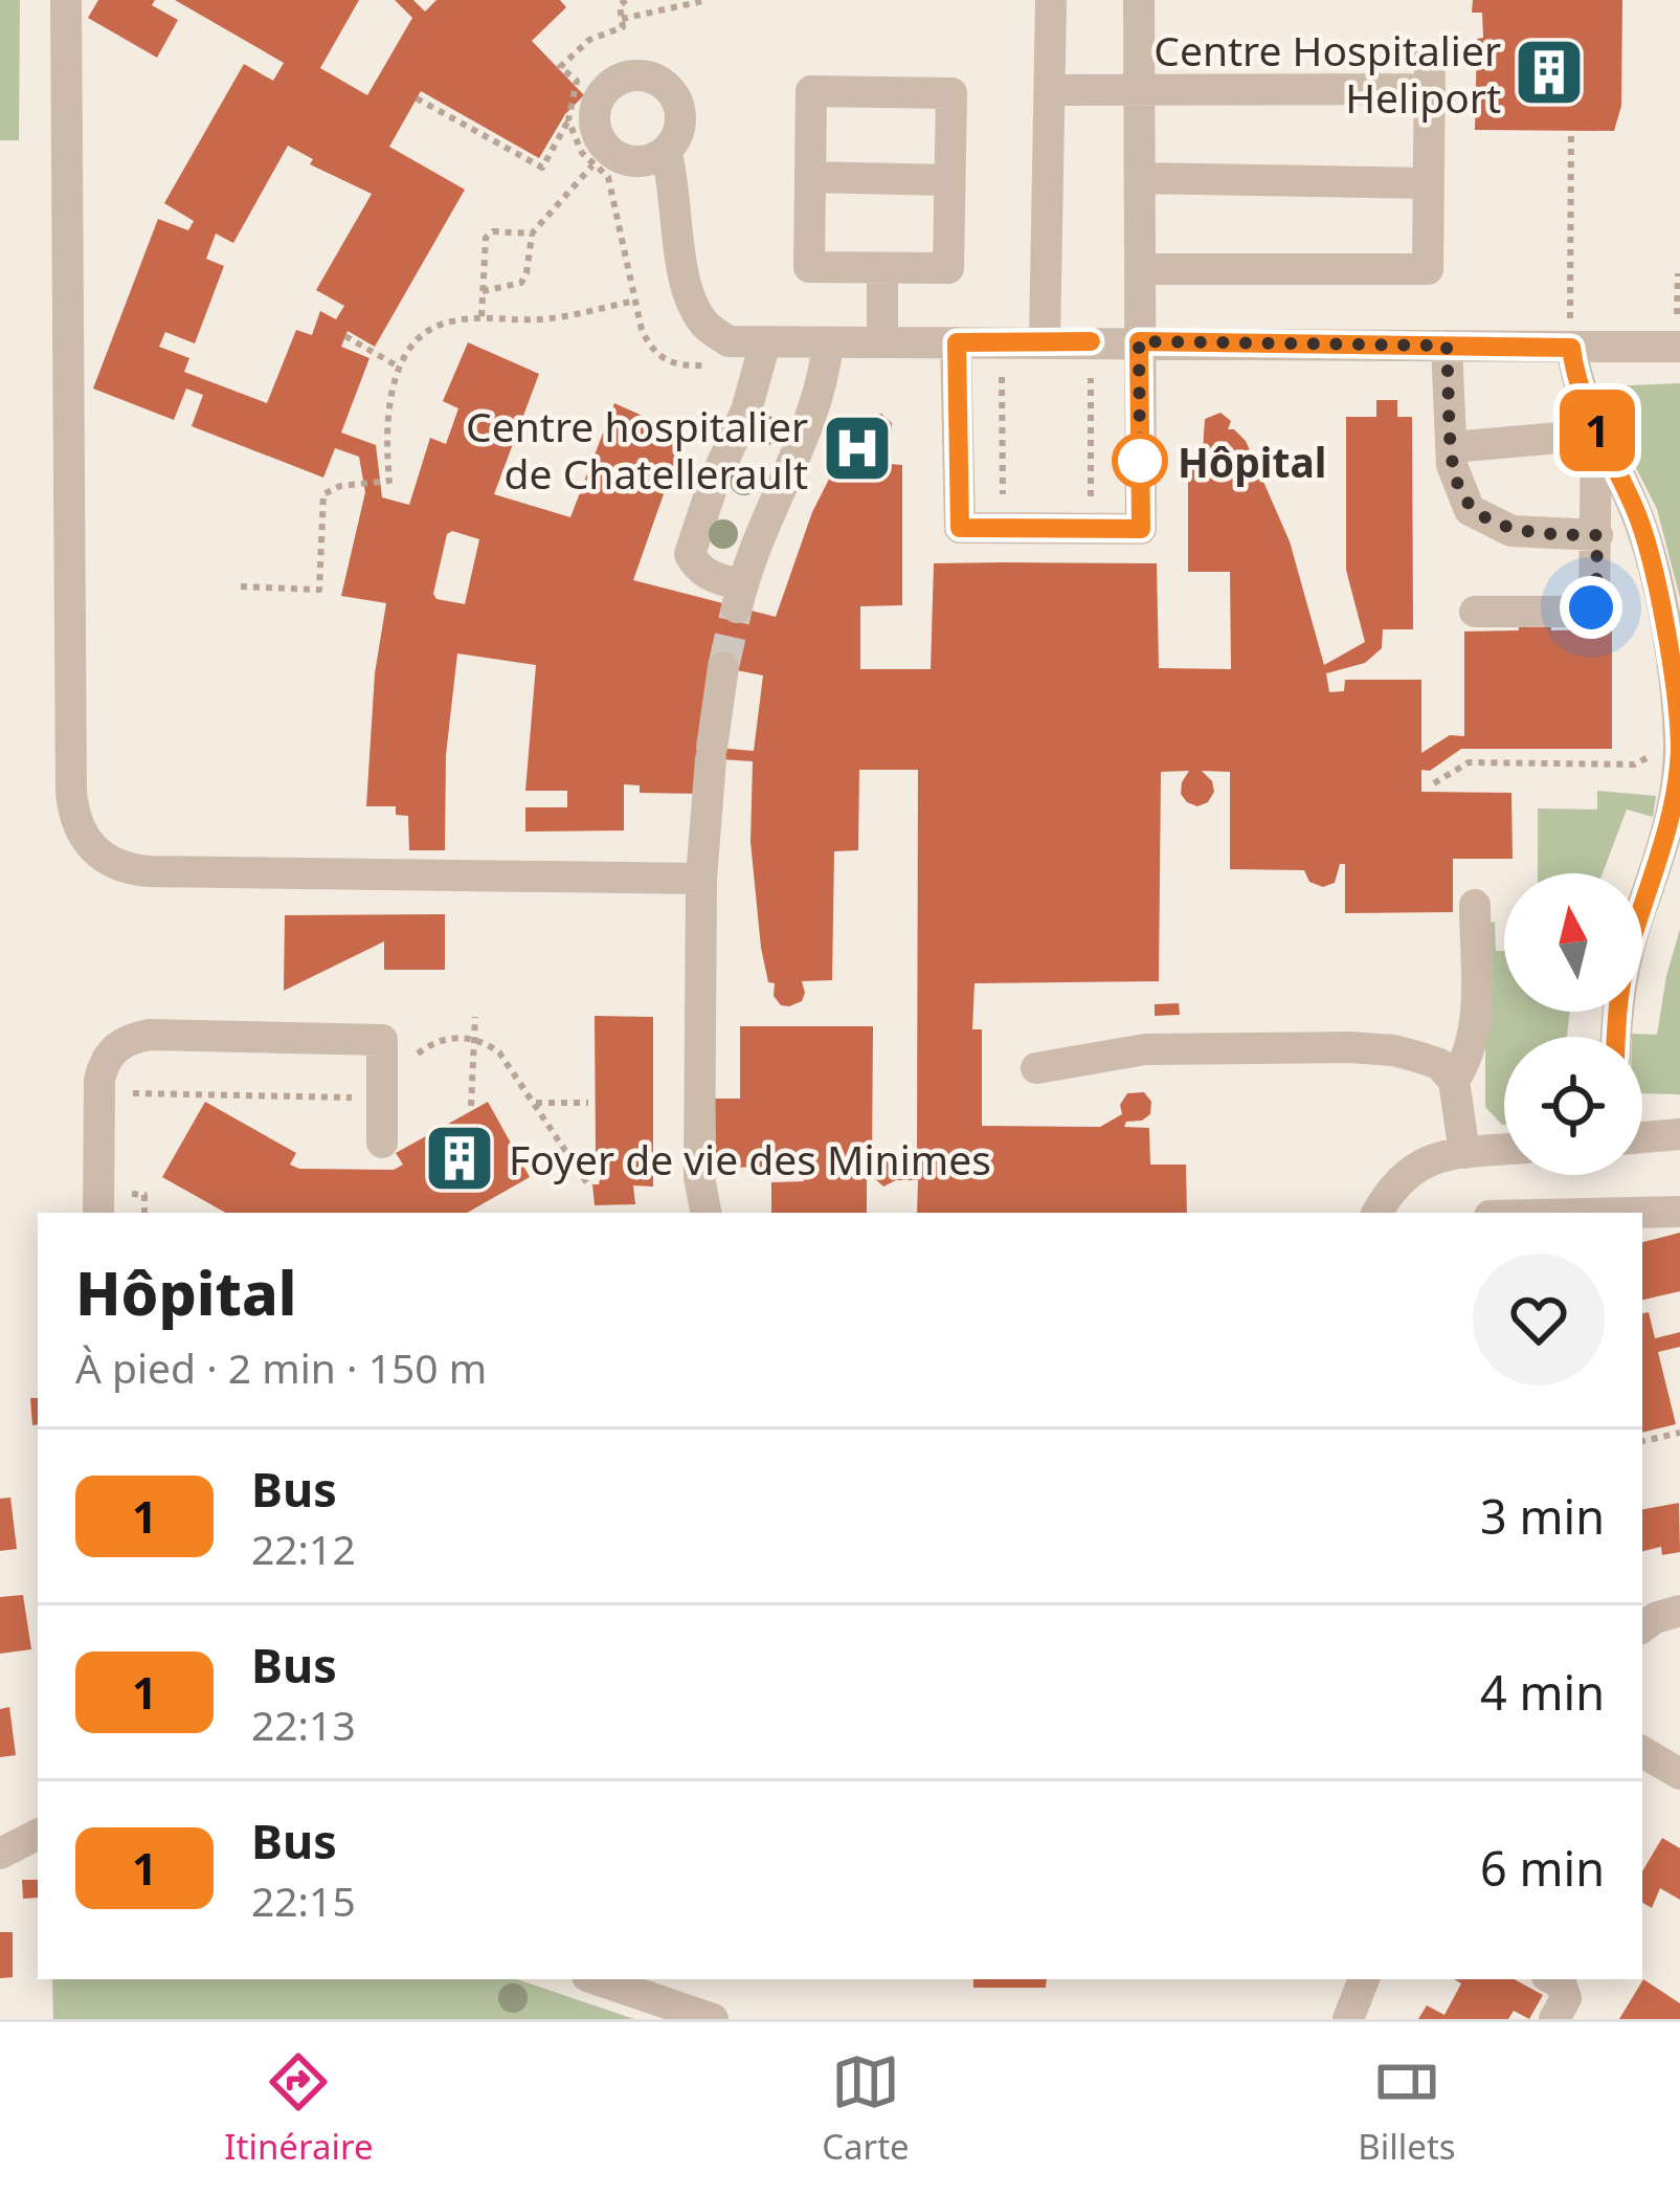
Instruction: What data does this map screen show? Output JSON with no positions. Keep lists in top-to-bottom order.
{
  "places": {
    "building": ["Centre Hospitalier Heliport", "Foyer de vie des Minimes"],
    "hospital": ["Centre hospitalier de Chatellerault"],
    "other": ["Hôpital"]
  },
  "lines": ["bus line 1"],
  "north": "top",
  "page": {
    "on_map": "1",
    "heading": ["Hôpital", "À pied · 2 min · 150 m"],
    "list": [
      {
        "mark": "1",
        "name": "Bus",
        "note": "22:12",
        "value": "3 min"
      },
      {
        "mark": "1",
        "name": "Bus",
        "note": "22:13",
        "value": "4 min"
      },
      {
        "mark": "1",
        "name": "Bus",
        "note": "22:15",
        "value": "6 min"
      }
    ],
    "tabs": ["Itinéraire", "Carte", "Billets"]
  }
}
